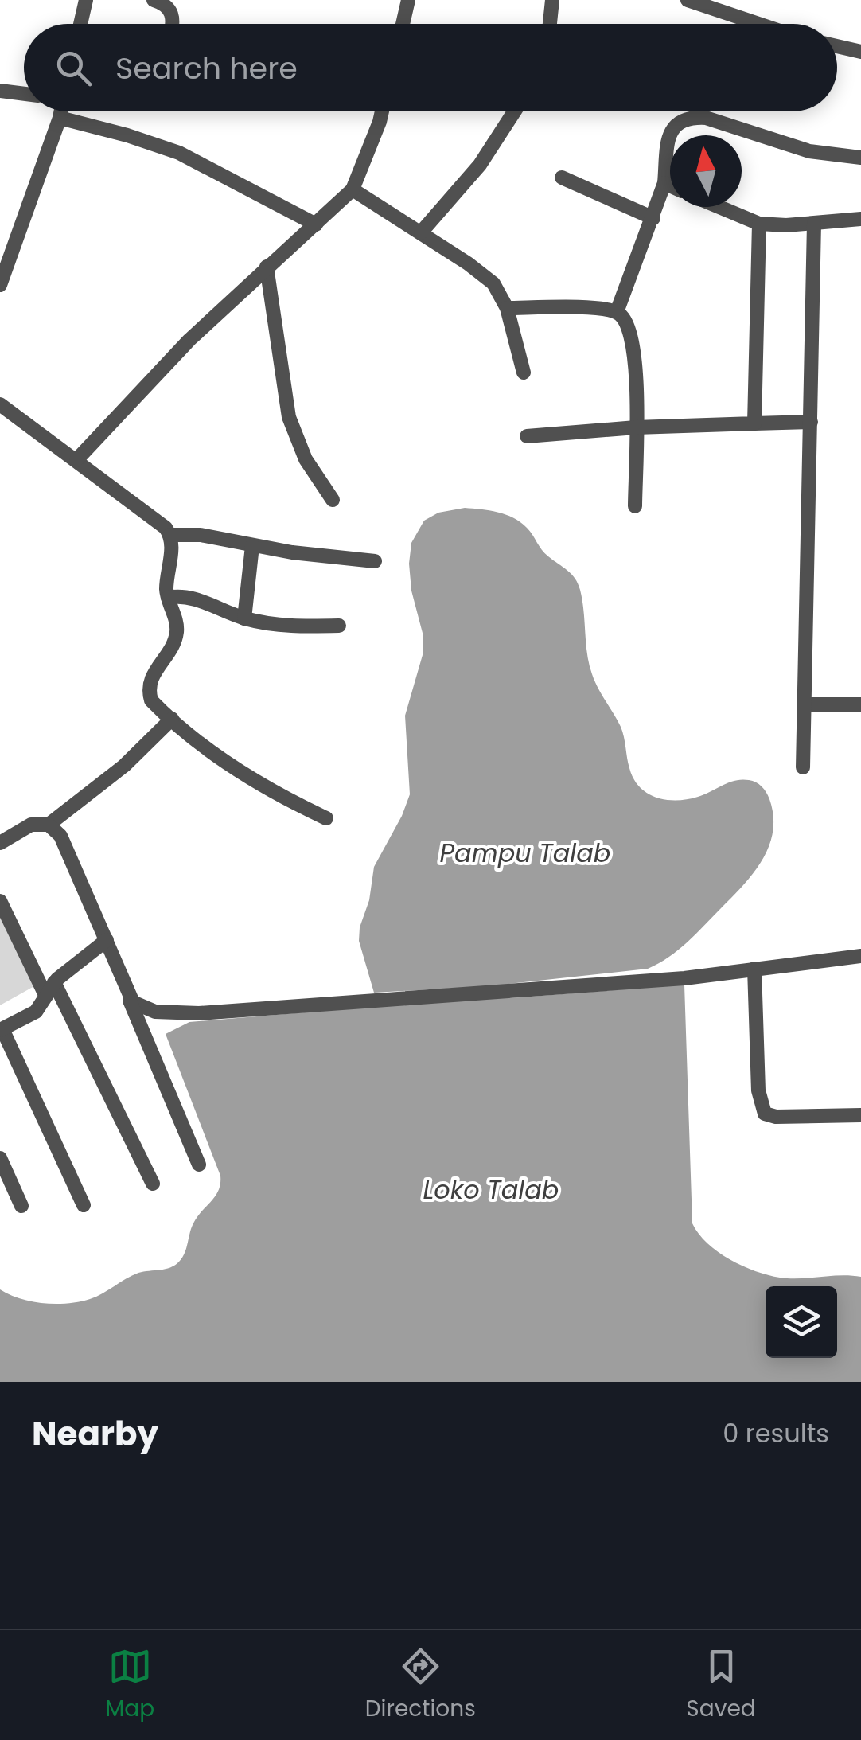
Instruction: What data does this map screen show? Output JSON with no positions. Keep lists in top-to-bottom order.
{
  "water": ["Pampu Talab", "Loko Talab"],
  "north": "top",
  "page": {
    "search": "Search here",
    "heading": ["Nearby", "0 results"],
    "nav": ["Map", "Directions", "Saved"]
  }
}
